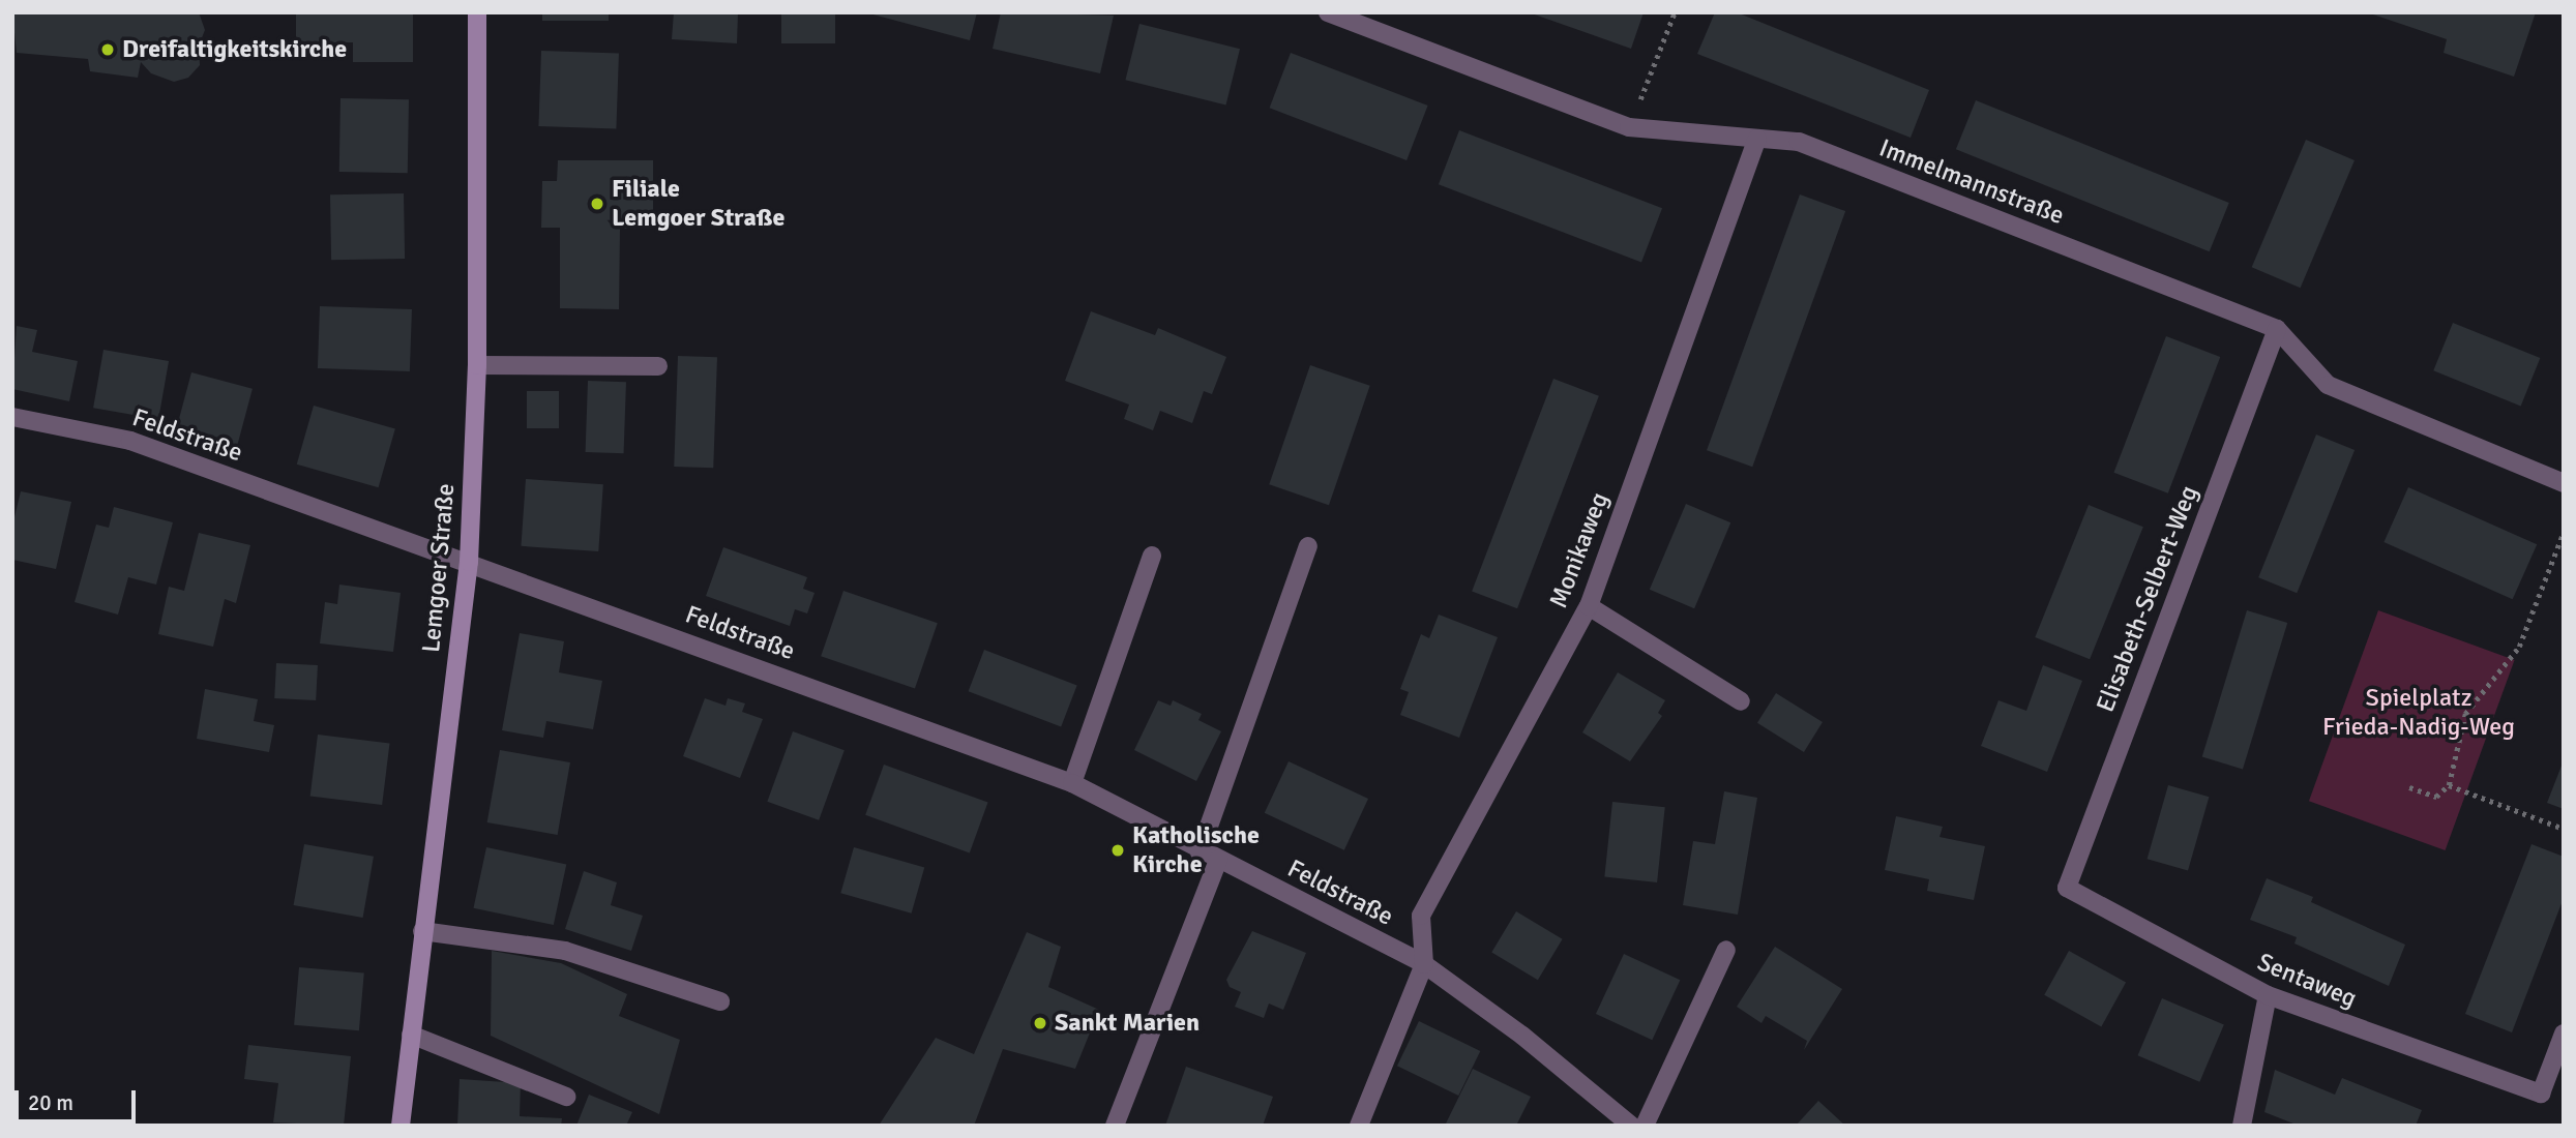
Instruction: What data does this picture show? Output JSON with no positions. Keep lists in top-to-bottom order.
{
  "streets": {
    "main road": ["Lemgoer Straße"],
    "street": [
      "Immelmannstraße",
      "Feldstraße",
      "Monikaweg",
      "Elisabeth-Selbert-Weg",
      "Sentaweg"
    ]
  },
  "crossings": [
    ["Immelmannstraße", "Monikaweg"],
    ["Immelmannstraße", "Elisabeth-Selbert-Weg"],
    ["Feldstraße", "Monikaweg"],
    ["Feldstraße", "Lemgoer Straße"],
    ["Elisabeth-Selbert-Weg", "Sentaweg"]
  ],
  "parks": ["Spielplatz Frieda-Nadig-Weg"],
  "places": [
    "Dreifaltigkeitskirche",
    "Filiale Lemgoer Straße",
    "Katholische Kirche",
    "Sankt Marien"
  ],
  "scale_bar": "20 m"
}
